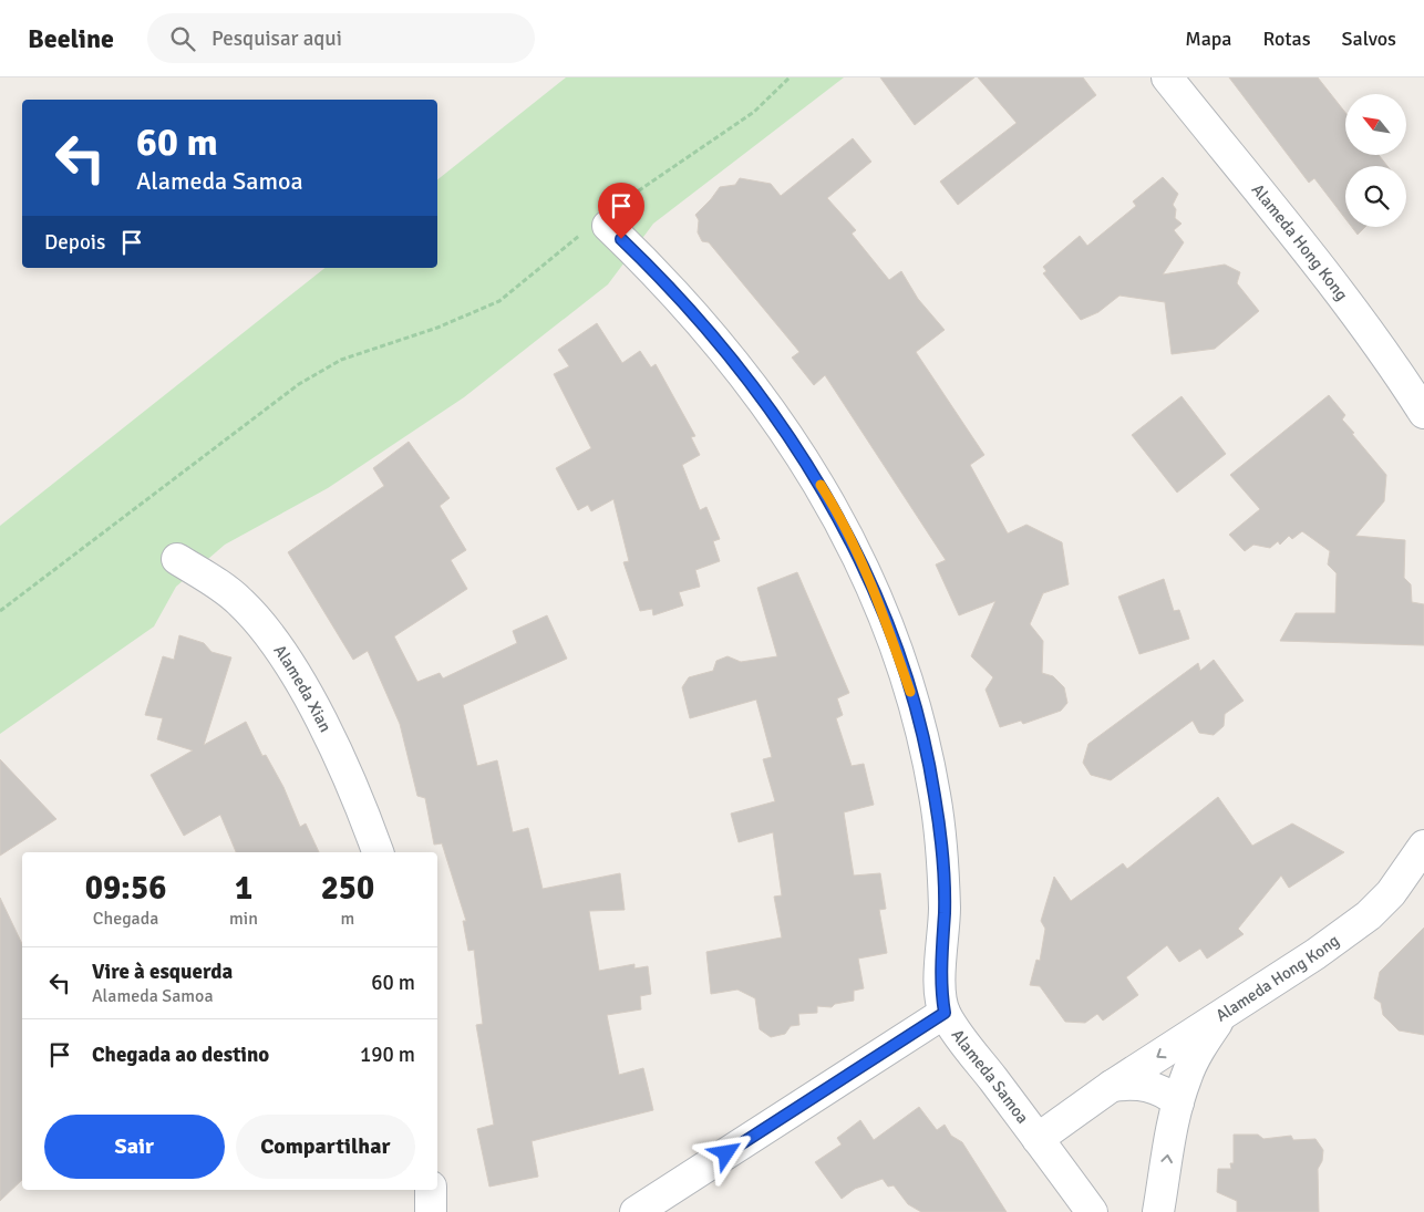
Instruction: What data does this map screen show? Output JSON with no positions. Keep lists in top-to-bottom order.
{
  "streets": {
    "street": ["Alameda Hong Kong", "Alameda Xian", "Alameda Samoa"]
  },
  "crossings": [
    ["Alameda Hong Kong", "Alameda Samoa"]
  ],
  "north": "top left",
  "page": {
    "header": "Beeline",
    "search": "Pesquisar aqui",
    "nav": ["Mapa", "Rotas", "Salvos"],
    "turn": ["60 m", "Alameda Samoa"],
    "then": "Depois",
    "eta": [
      "09:56",
      "Chegada",
      "1",
      "min",
      "250",
      "m"
    ],
    "list": [
      {
        "name": "Vire à esquerda",
        "note": "Alameda Samoa",
        "value": "60 m"
      },
      {
        "name": "Chegada ao destino",
        "value": "190 m"
      }
    ],
    "buttons": ["Sair", "Compartilhar"]
  }
}
